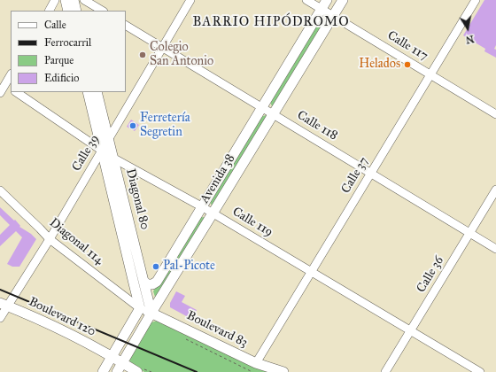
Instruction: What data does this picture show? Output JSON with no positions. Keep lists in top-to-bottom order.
{
  "streets": {
    "main road": [
      "Avenida 38",
      "Diagonal 80",
      "Boulevard 120",
      "Boulevard 83"
    ],
    "street": [
      "Calle 117",
      "Calle 118",
      "Calle 39",
      "Calle 37",
      "Calle 119",
      "Diagonal 114",
      "Calle 36"
    ]
  },
  "crossings": [
    ["Calle 117", "Calle 37"],
    ["Calle 117", "Avenida 38"],
    ["Calle 118", "Calle 39"],
    ["Calle 118", "Calle 37"],
    ["Calle 118", "Avenida 38"],
    ["Calle 118", "Calle 36"],
    ["Calle 39", "Diagonal 80"],
    ["Calle 39", "Calle 119"],
    ["Calle 39", "Diagonal 114"],
    ["Calle 39", "Boulevard 120"],
    ["Calle 37", "Calle 119"],
    ["Calle 37", "Boulevard 83"],
    ["Avenida 38", "Diagonal 80"],
    ["Avenida 38", "Calle 119"],
    ["Avenida 38", "Boulevard 120"],
    ["Avenida 38", "Boulevard 83"],
    ["Diagonal 80", "Calle 119"],
    ["Diagonal 80", "Diagonal 114"],
    ["Diagonal 80", "Boulevard 83"],
    ["Calle 119", "Calle 36"],
    ["Diagonal 114", "Boulevard 83"]
  ],
  "districts": ["BARRIO HIPÓDROMO"],
  "places": [
    "Colegio San Antonio",
    "Helados",
    "Ferretería Segretin",
    "Pal-Picote"
  ],
  "legend": [
    "Calle",
    "Ferrocarril",
    "Parque",
    "Edificio"
  ],
  "north": "bottom"
}
